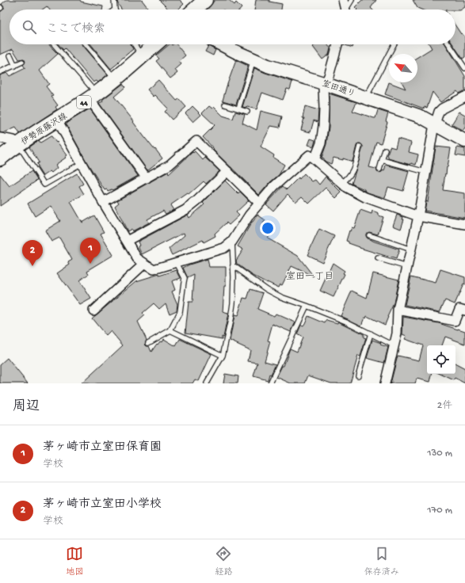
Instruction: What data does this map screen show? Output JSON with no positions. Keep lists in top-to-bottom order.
{
  "streets": {
    "main road": ["44", "伊勢原藤沢線"],
    "street": ["室田通り"]
  },
  "districts": ["室田一丁目"],
  "north": "top left",
  "page": {
    "search": "ここで検索",
    "pins": ["1", "2"],
    "heading": ["周辺", "2件"],
    "list": [
      {
        "mark": "1",
        "name": "茅ヶ崎市立室田保育園",
        "note": "学校",
        "value": "130 m"
      },
      {
        "mark": "2",
        "name": "茅ヶ崎市立室田小学校",
        "note": "学校",
        "value": "170 m"
      }
    ],
    "nav": ["地図", "経路", "保存済み"]
  }
}
